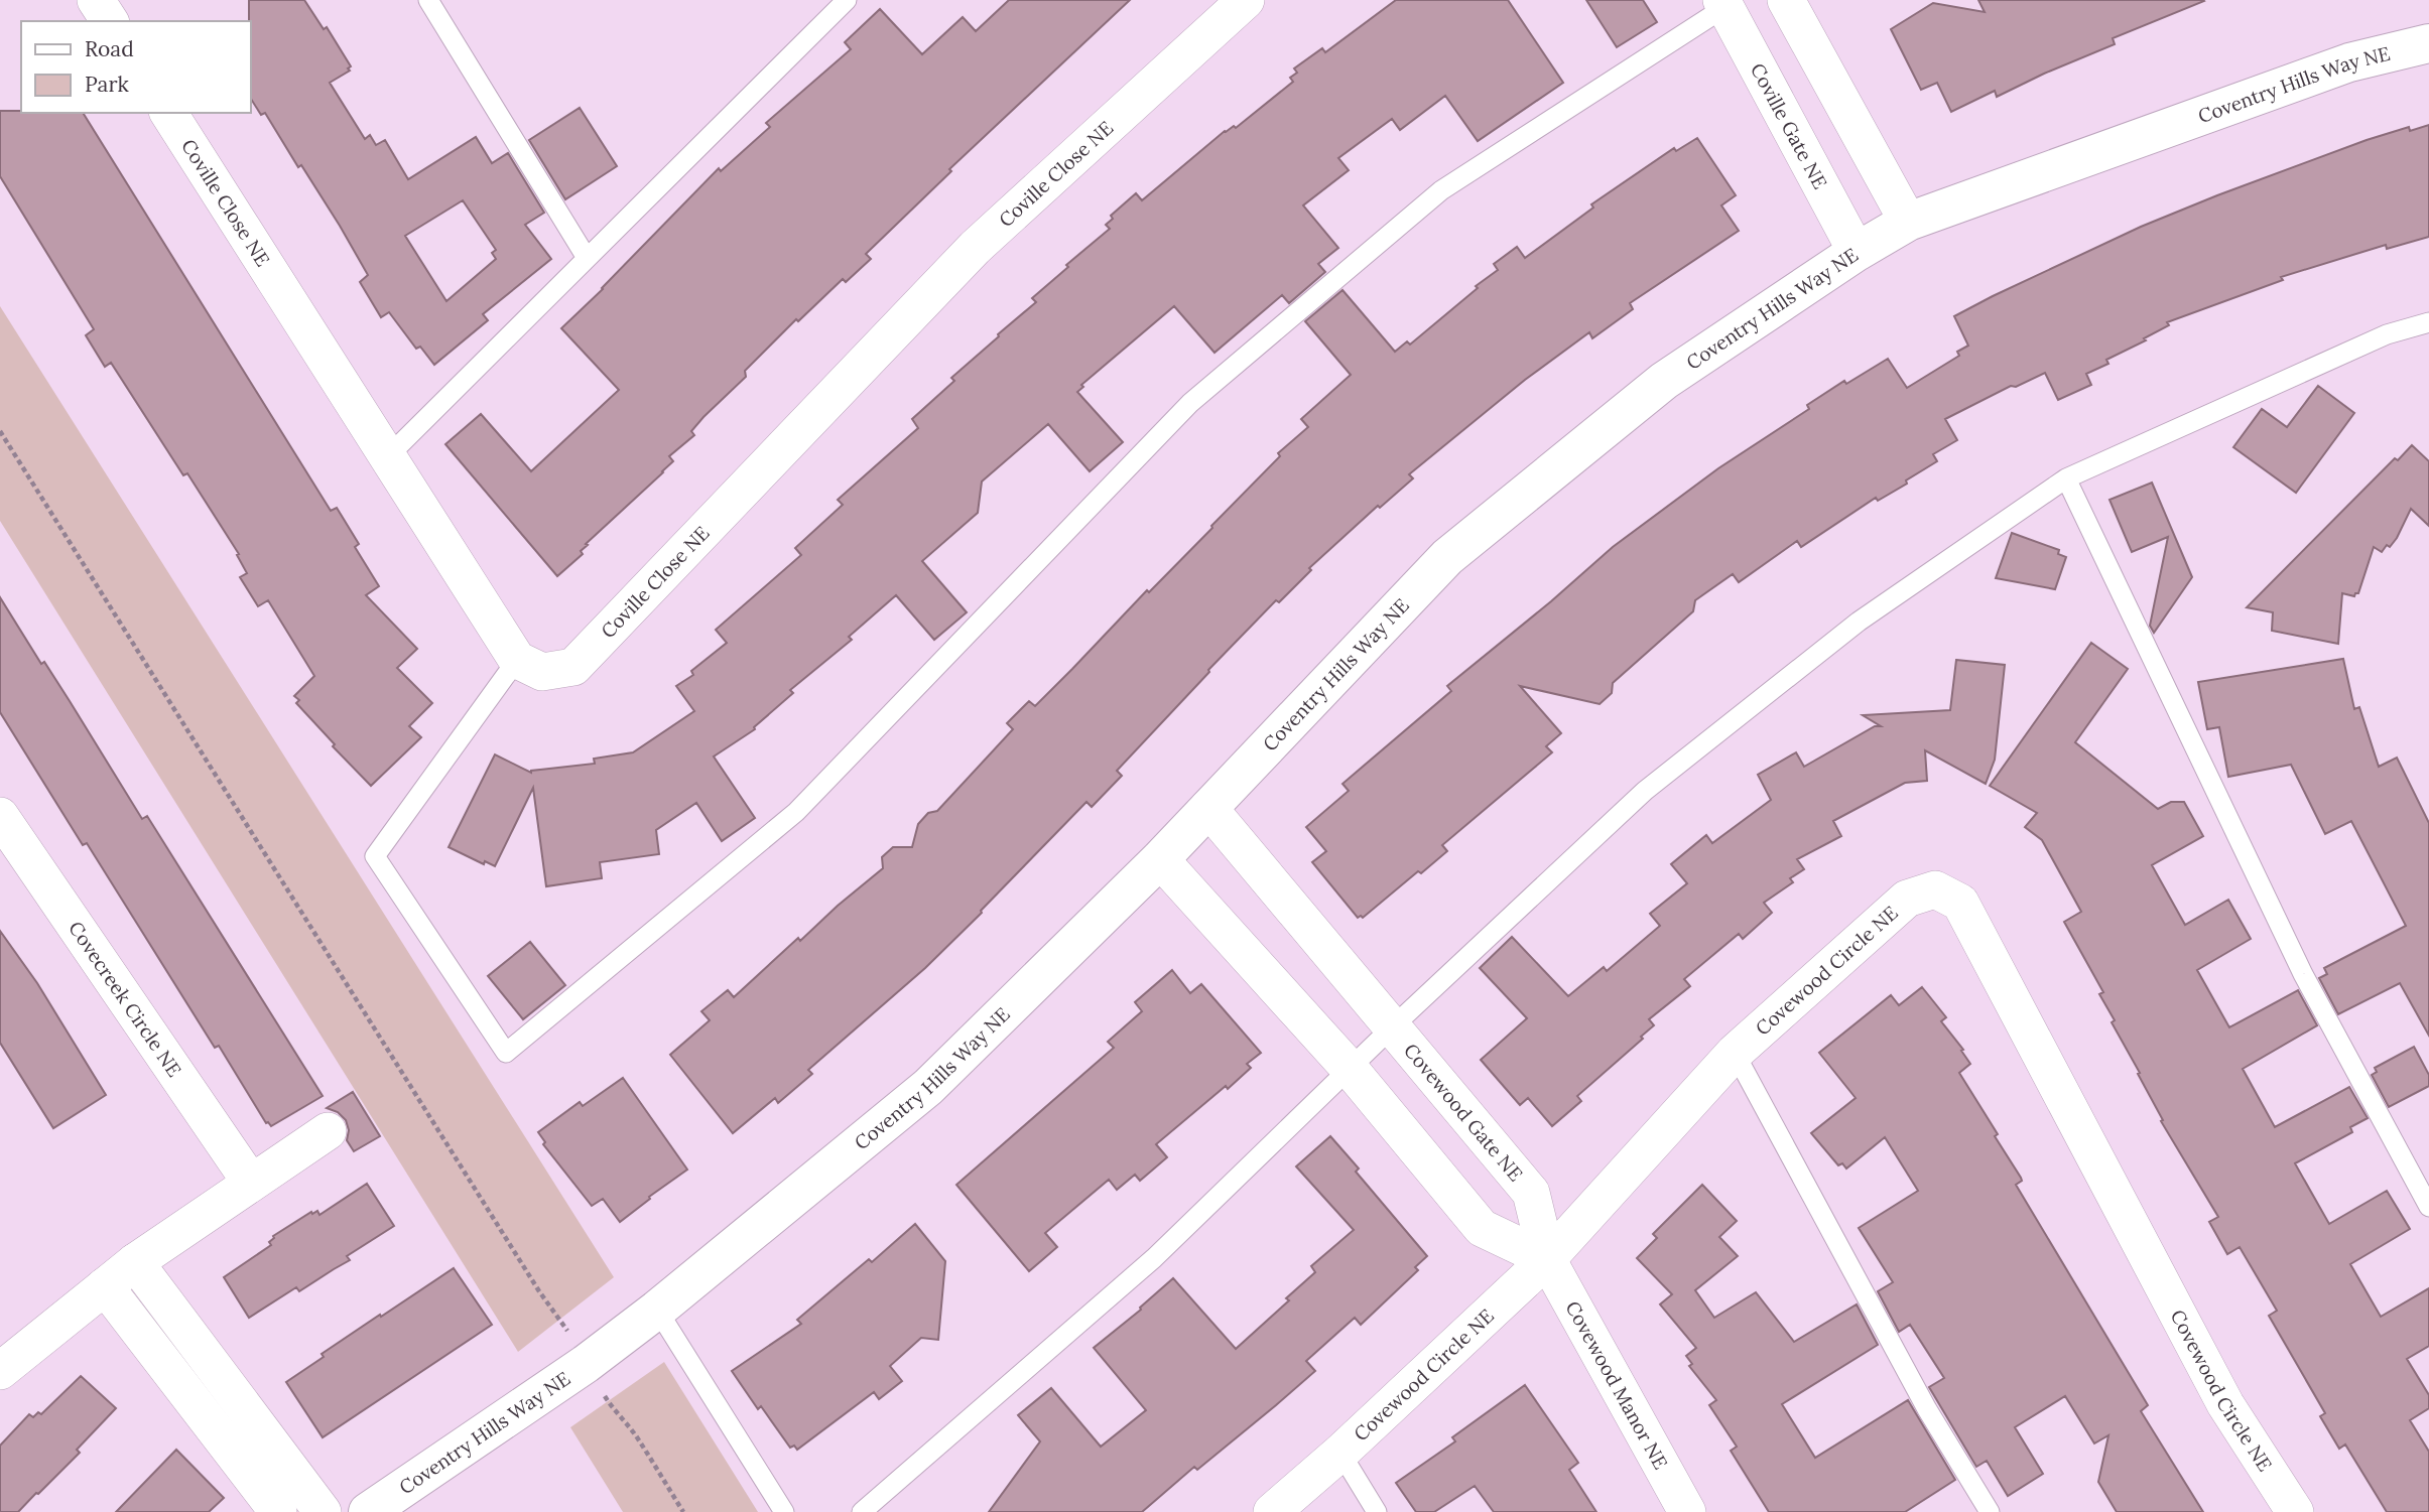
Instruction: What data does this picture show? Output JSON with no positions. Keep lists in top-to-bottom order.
{
  "streets": {
    "street": [
      "Coventry Hills Way NE",
      "Coville Gate NE",
      "Coville Close NE",
      "Covewood Circle NE",
      "Covecreek Circle NE",
      "Covewood Gate NE",
      "Covewood Manor NE"
    ]
  },
  "crossings": [
    ["Coventry Hills Way NE", "Coville Gate NE"],
    ["Coventry Hills Way NE", "Covewood Gate NE"],
    ["Covewood Circle NE", "Covewood Gate NE"],
    ["Covewood Circle NE", "Covewood Manor NE"],
    ["Covewood Gate NE", "Covewood Manor NE"]
  ],
  "legend": ["Road", "Park"]
}
